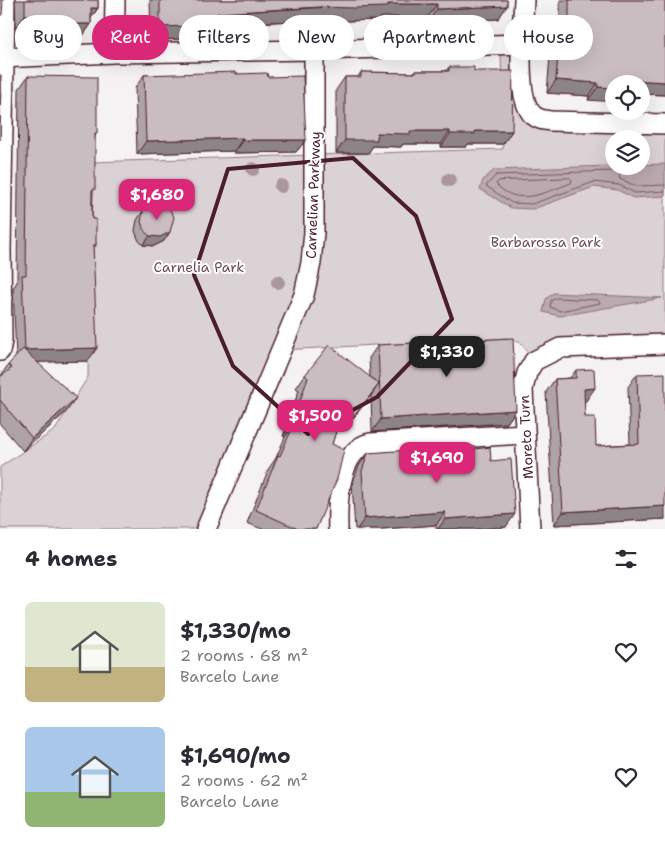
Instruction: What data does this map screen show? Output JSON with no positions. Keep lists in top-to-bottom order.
{
  "streets": {
    "street": ["Carnelian Parkway", "Moreto Turn"]
  },
  "parks": ["Barbarossa Park", "Carnelia Park"],
  "page": {
    "chip": [
      "Buy",
      "Rent",
      "Filters",
      "New",
      "Apartment",
      "House"
    ],
    "price": [
      "$1,680",
      "$1,330",
      "$1,500",
      "$1,690"
    ],
    "heading": "4 homes",
    "list": [
      {
        "name": "$1,330/mo",
        "note": "2 rooms · 68 m² · Barcelo Lane"
      },
      {
        "name": "$1,690/mo",
        "note": "2 rooms · 62 m² · Barcelo Lane"
      }
    ]
  }
}
